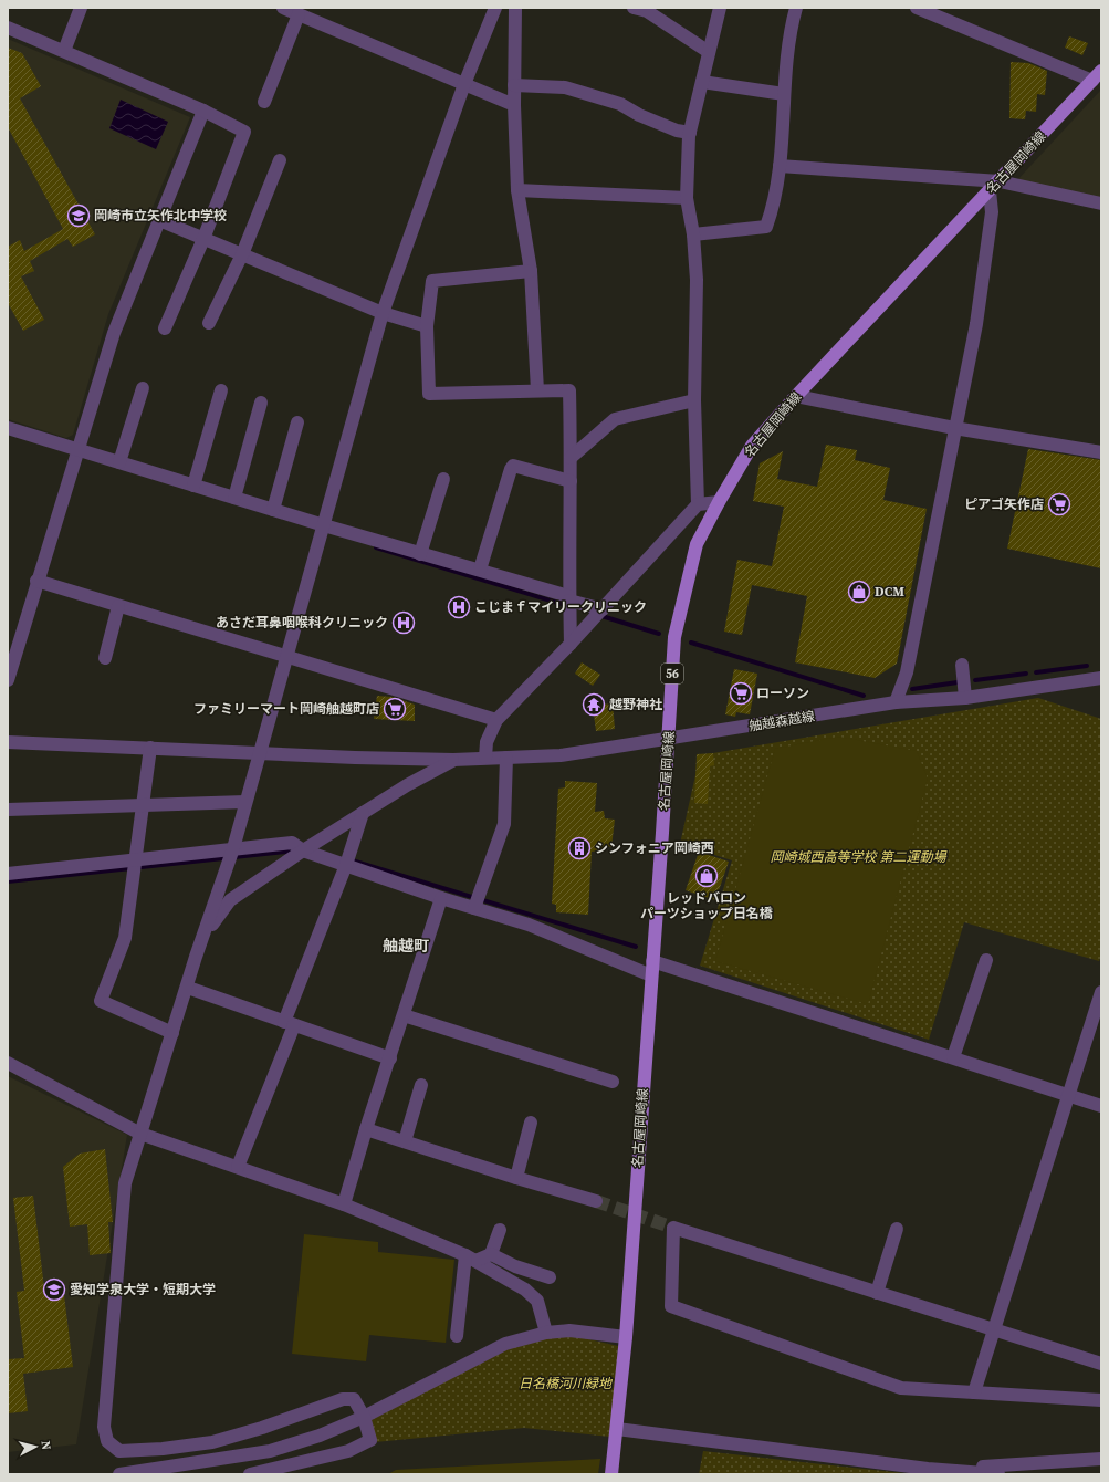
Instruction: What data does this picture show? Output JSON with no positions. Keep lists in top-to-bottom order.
{
  "streets": {
    "main road": ["名古屋岡崎線", "56"],
    "street": ["舳越森越線"]
  },
  "crossings": [
    ["名古屋岡崎線", "舳越森越線"]
  ],
  "districts": ["舳越町"],
  "parks": ["岡崎城西高等学校 第二運動場", "日名橋河川緑地"],
  "places": {
    "school or university": ["岡崎市立矢作北中学校", "愛知学泉大学・短期大学"],
    "supermarket": ["ピアゴ矢作店", "ローソン", "ファミリーマート岡崎舳越町店"],
    "shop": ["DCM", "レッドバロン パーツショップ日名橋"],
    "hospital": ["こじまｆマイリークリニック", "あさだ耳鼻咽喉科クリニック"],
    "temple": ["越野神社"],
    "building": ["シンフォニア岡崎西"]
  },
  "north": "right"
}
